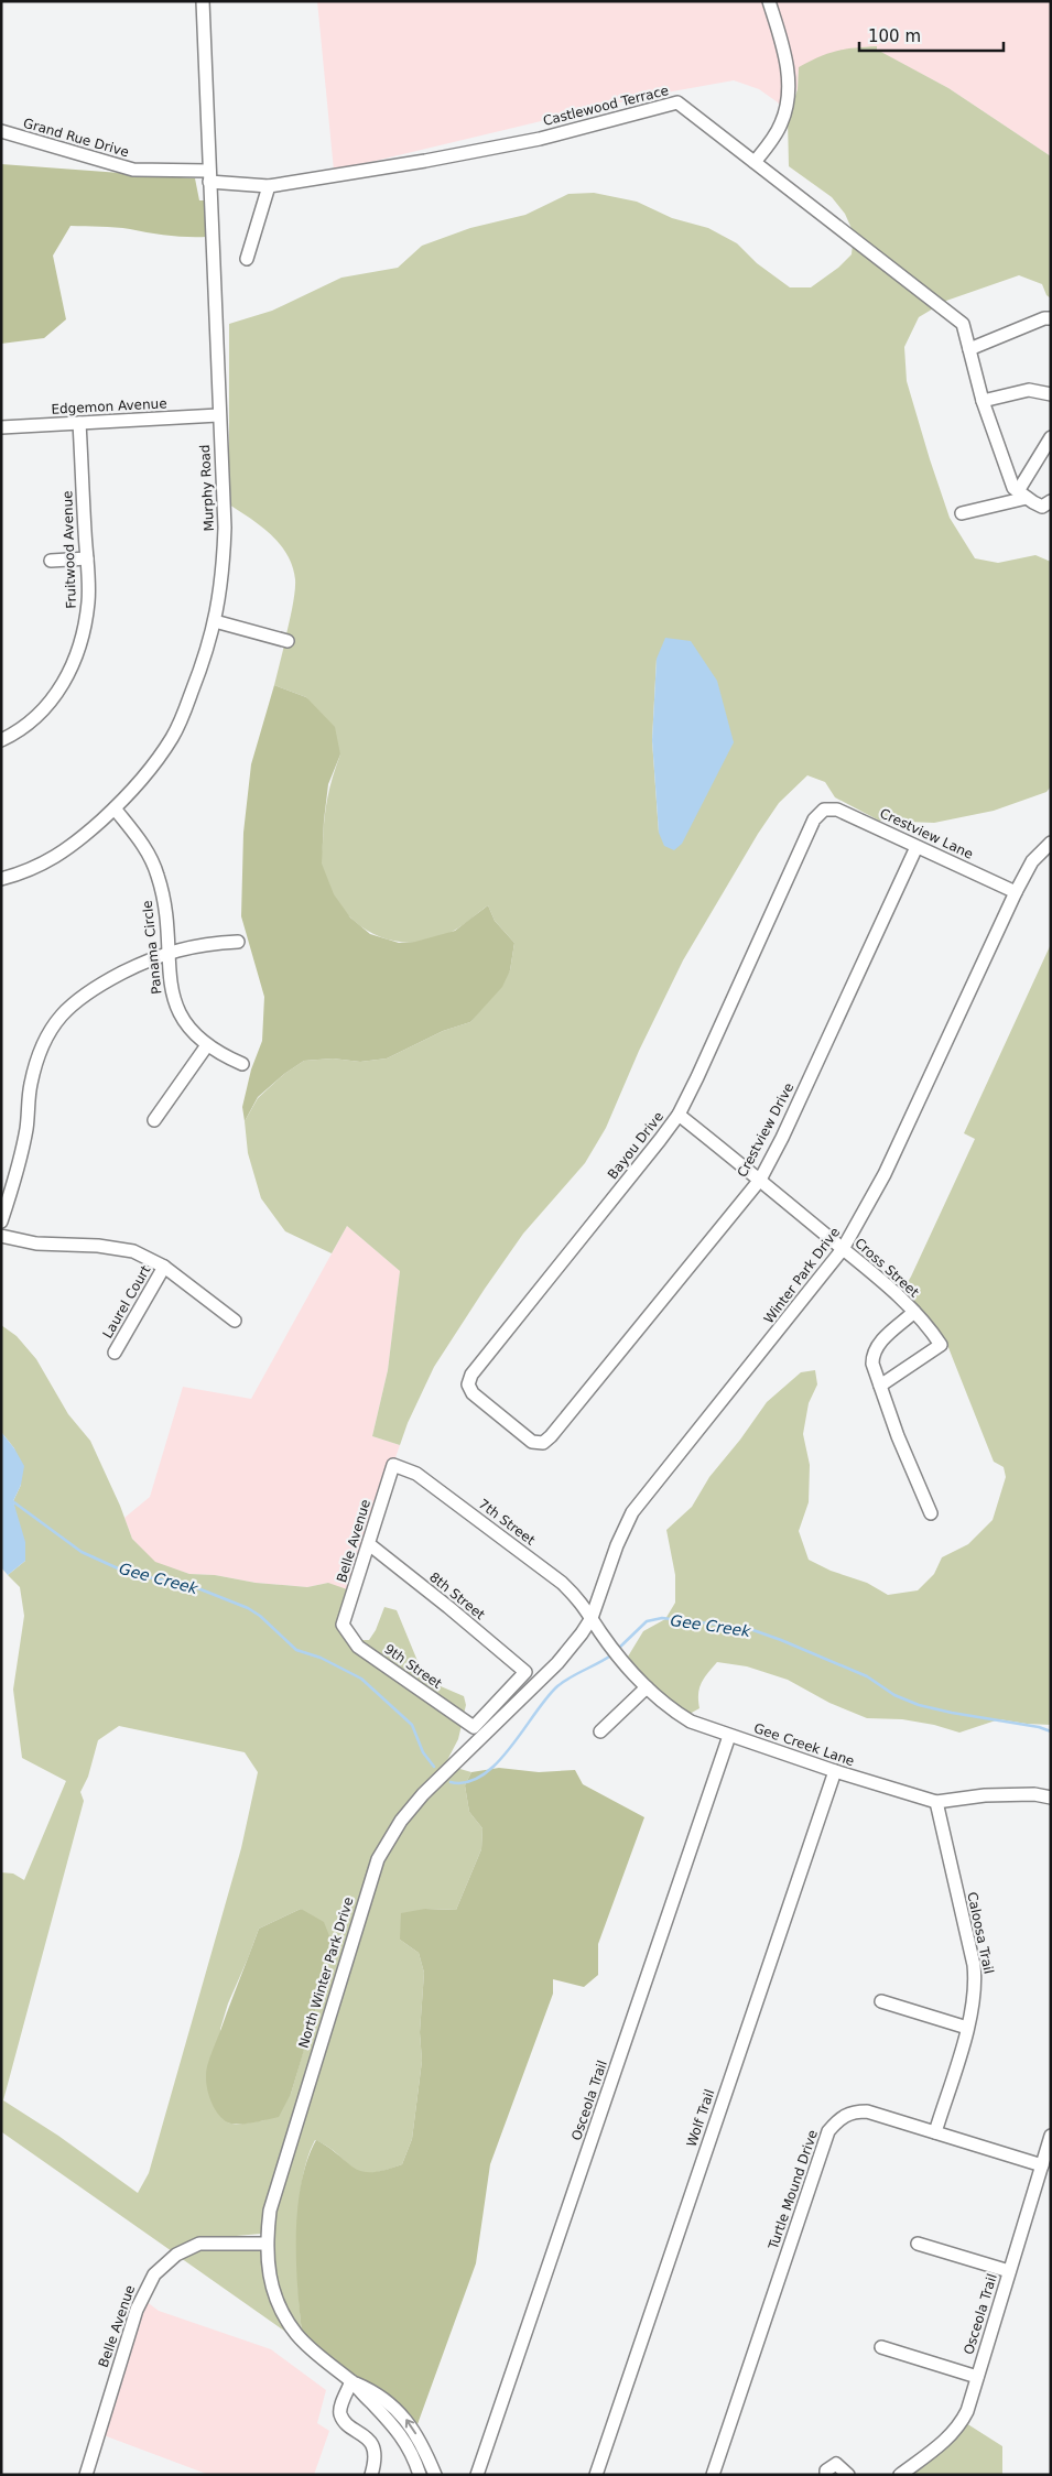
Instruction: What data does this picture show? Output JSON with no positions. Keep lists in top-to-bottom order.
{
  "streets": {
    "street": [
      "Castlewood Terrace",
      "Grand Rue Drive",
      "Edgemon Avenue",
      "Murphy Road",
      "Fruitwood Avenue",
      "Crestview Lane",
      "Panama Circle",
      "Crestview Drive",
      "Bayou Drive",
      "Cross Street",
      "Winter Park Drive",
      "Laurel Court",
      "7th Street",
      "Belle Avenue",
      "8th Street",
      "9th Street",
      "Gee Creek Lane",
      "Caloosa Trail",
      "North Winter Park Drive",
      "Osceola Trail",
      "Wolf Trail",
      "Turtle Mound Drive"
    ]
  },
  "crossings": [
    ["Castlewood Terrace", "Grand Rue Drive"],
    ["Grand Rue Drive", "Murphy Road"],
    ["Edgemon Avenue", "Murphy Road"],
    ["Edgemon Avenue", "Fruitwood Avenue"],
    ["Murphy Road", "Panama Circle"],
    ["Crestview Lane", "Crestview Drive"],
    ["Crestview Lane", "Bayou Drive"],
    ["Crestview Lane", "Winter Park Drive"],
    ["Crestview Drive", "Bayou Drive"],
    ["Crestview Drive", "Cross Street"],
    ["Bayou Drive", "Cross Street"],
    ["Cross Street", "Winter Park Drive"],
    ["Winter Park Drive", "7th Street"],
    ["Winter Park Drive", "Gee Creek Lane"],
    ["Winter Park Drive", "North Winter Park Drive"],
    ["7th Street", "Belle Avenue"],
    ["7th Street", "Gee Creek Lane"],
    ["7th Street", "North Winter Park Drive"],
    ["Belle Avenue", "8th Street"],
    ["Belle Avenue", "9th Street"],
    ["Belle Avenue", "North Winter Park Drive"],
    ["8th Street", "9th Street"],
    ["Gee Creek Lane", "Caloosa Trail"],
    ["Gee Creek Lane", "North Winter Park Drive"],
    ["Gee Creek Lane", "Osceola Trail"],
    ["Gee Creek Lane", "Wolf Trail"],
    ["Caloosa Trail", "Turtle Mound Drive"],
    ["Osceola Trail", "Turtle Mound Drive"]
  ],
  "water": ["Gee Creek"],
  "scale_bar": "100 m"
}
